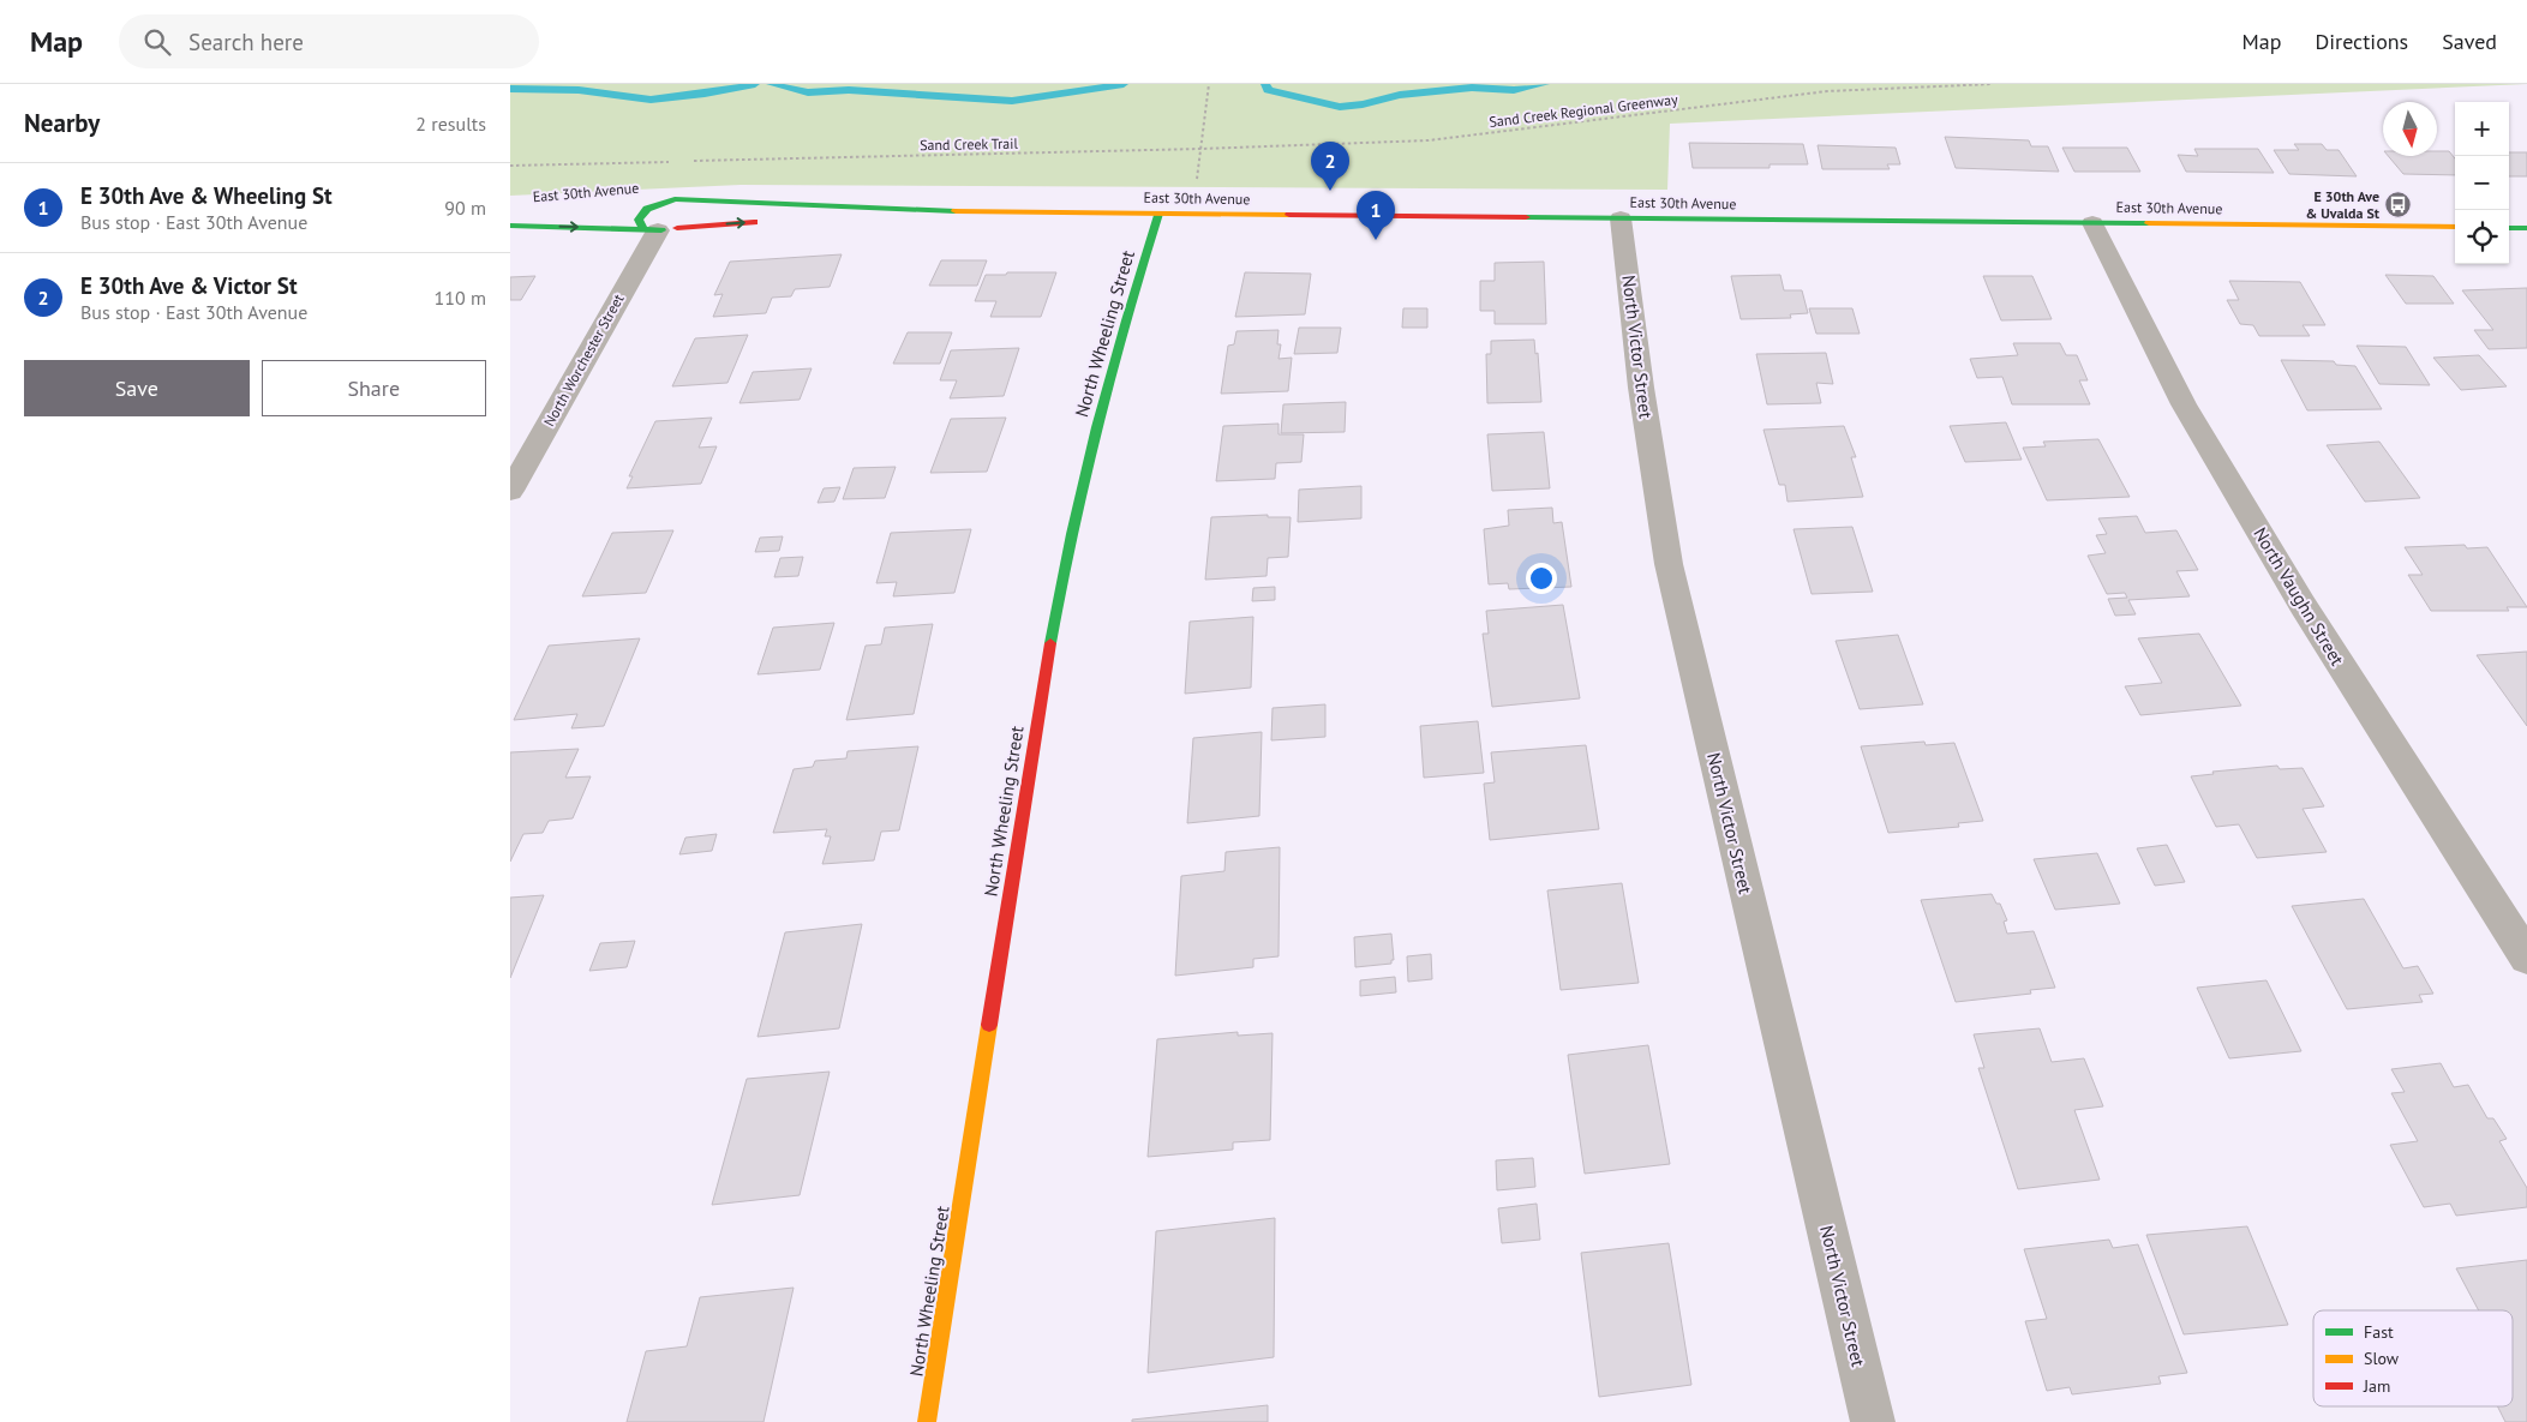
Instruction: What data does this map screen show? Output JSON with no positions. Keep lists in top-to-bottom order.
{
  "streets": {
    "street": [
      "East 30th Avenue",
      "North Wheeling Street",
      "North Victor Street",
      "North Worchester Street",
      "North Vaughn Street"
    ],
    "path": ["Sand Creek Regional Greenway", "Sand Creek Trail"]
  },
  "crossings": [
    ["Sand Creek Regional Greenway", "Sand Creek Trail"],
    ["East 30th Avenue", "North Wheeling Street"],
    ["East 30th Avenue", "North Victor Street"],
    ["East 30th Avenue", "North Worchester Street"],
    ["East 30th Avenue", "North Vaughn Street"]
  ],
  "places": {
    "bus stop": ["E 30th Ave & Uvalda St"]
  },
  "legend": ["Fast", "Slow", "Jam"],
  "north": "bottom",
  "page": {
    "header": "Map",
    "search": "Search here",
    "nav": ["Map", "Directions", "Saved"],
    "heading": ["Nearby", "2 results"],
    "map_buttons": ["+", "−"],
    "pins": ["2", "1"],
    "list": [
      {
        "mark": "1",
        "name": "E 30th Ave & Wheeling St",
        "note": "Bus stop · East 30th Avenue",
        "value": "90 m"
      },
      {
        "mark": "2",
        "name": "E 30th Ave & Victor St",
        "note": "Bus stop · East 30th Avenue",
        "value": "110 m"
      }
    ],
    "buttons": ["Save", "Share"]
  }
}
